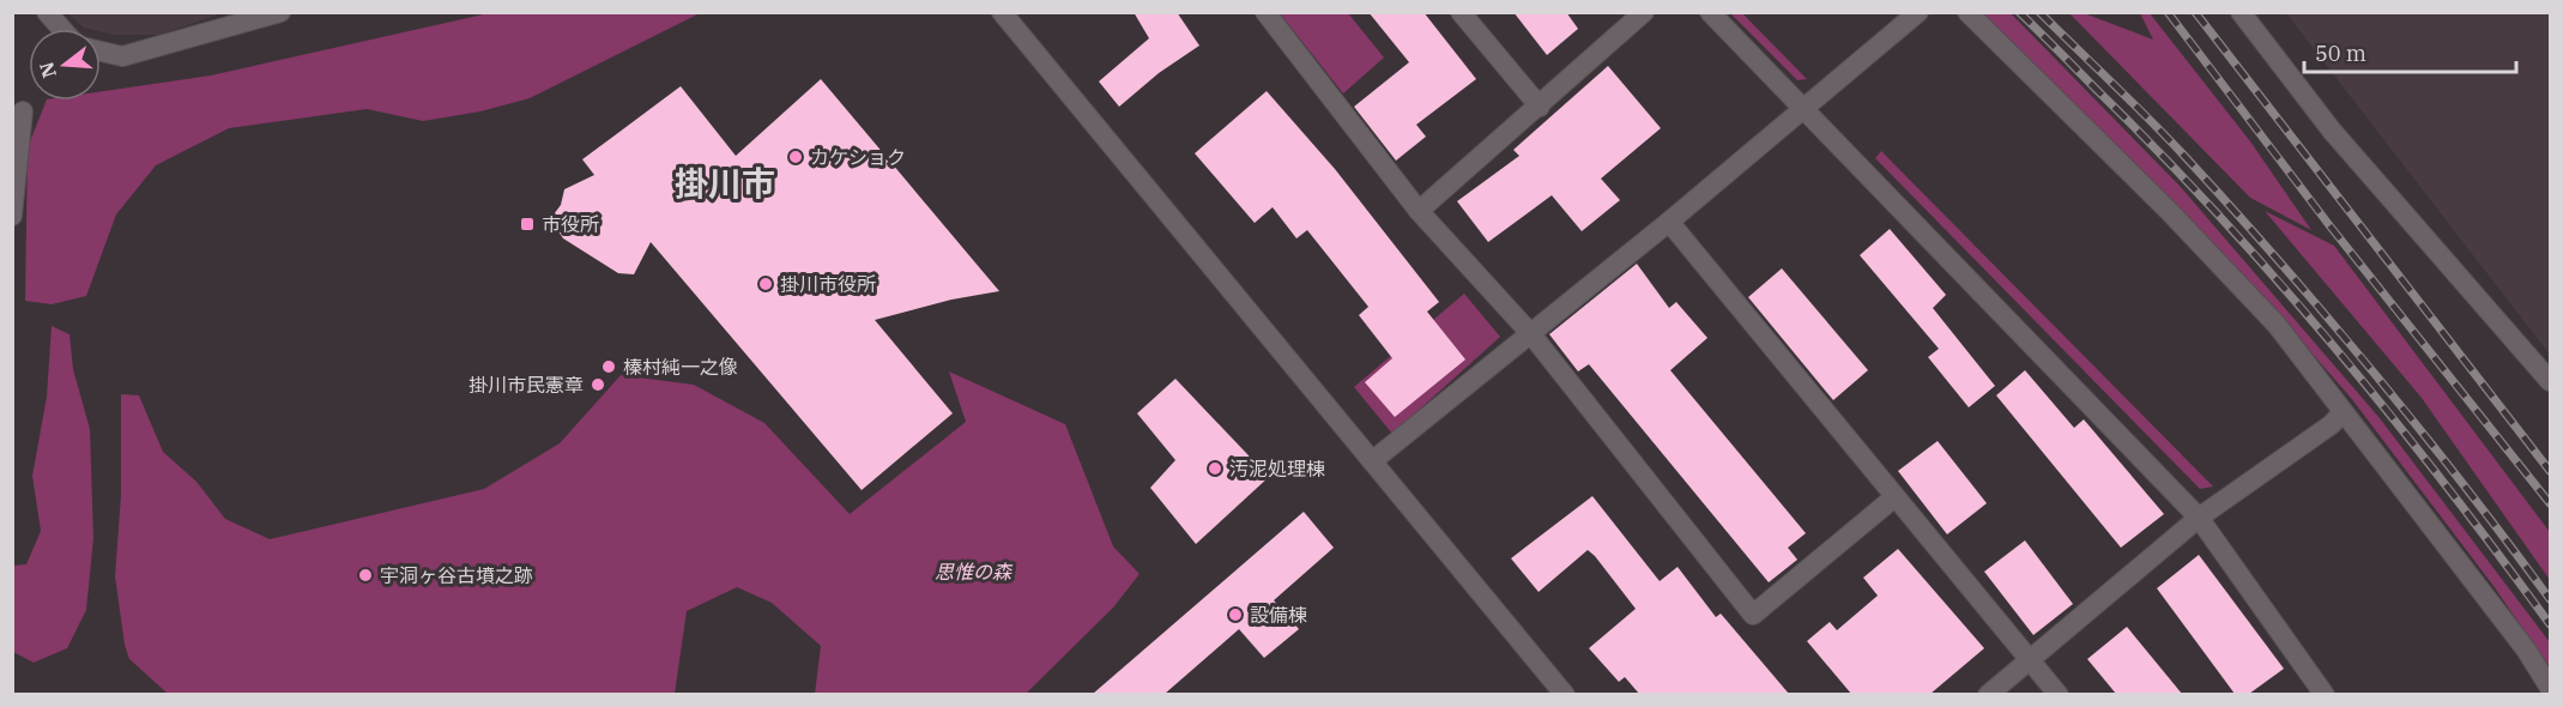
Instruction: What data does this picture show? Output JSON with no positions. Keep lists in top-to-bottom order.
{
  "districts": ["掛川市"],
  "parks": ["思惟の森"],
  "places": {
    "other": [
      "カケショク",
      "掛川市役所",
      "榛村純一之像",
      "掛川市民憲章",
      "汚泥処理棟",
      "宇洞ヶ谷古墳之跡",
      "設備棟"
    ],
    "transit": ["市役所"]
  },
  "scale_bar": "50 m",
  "north": "left"
}
